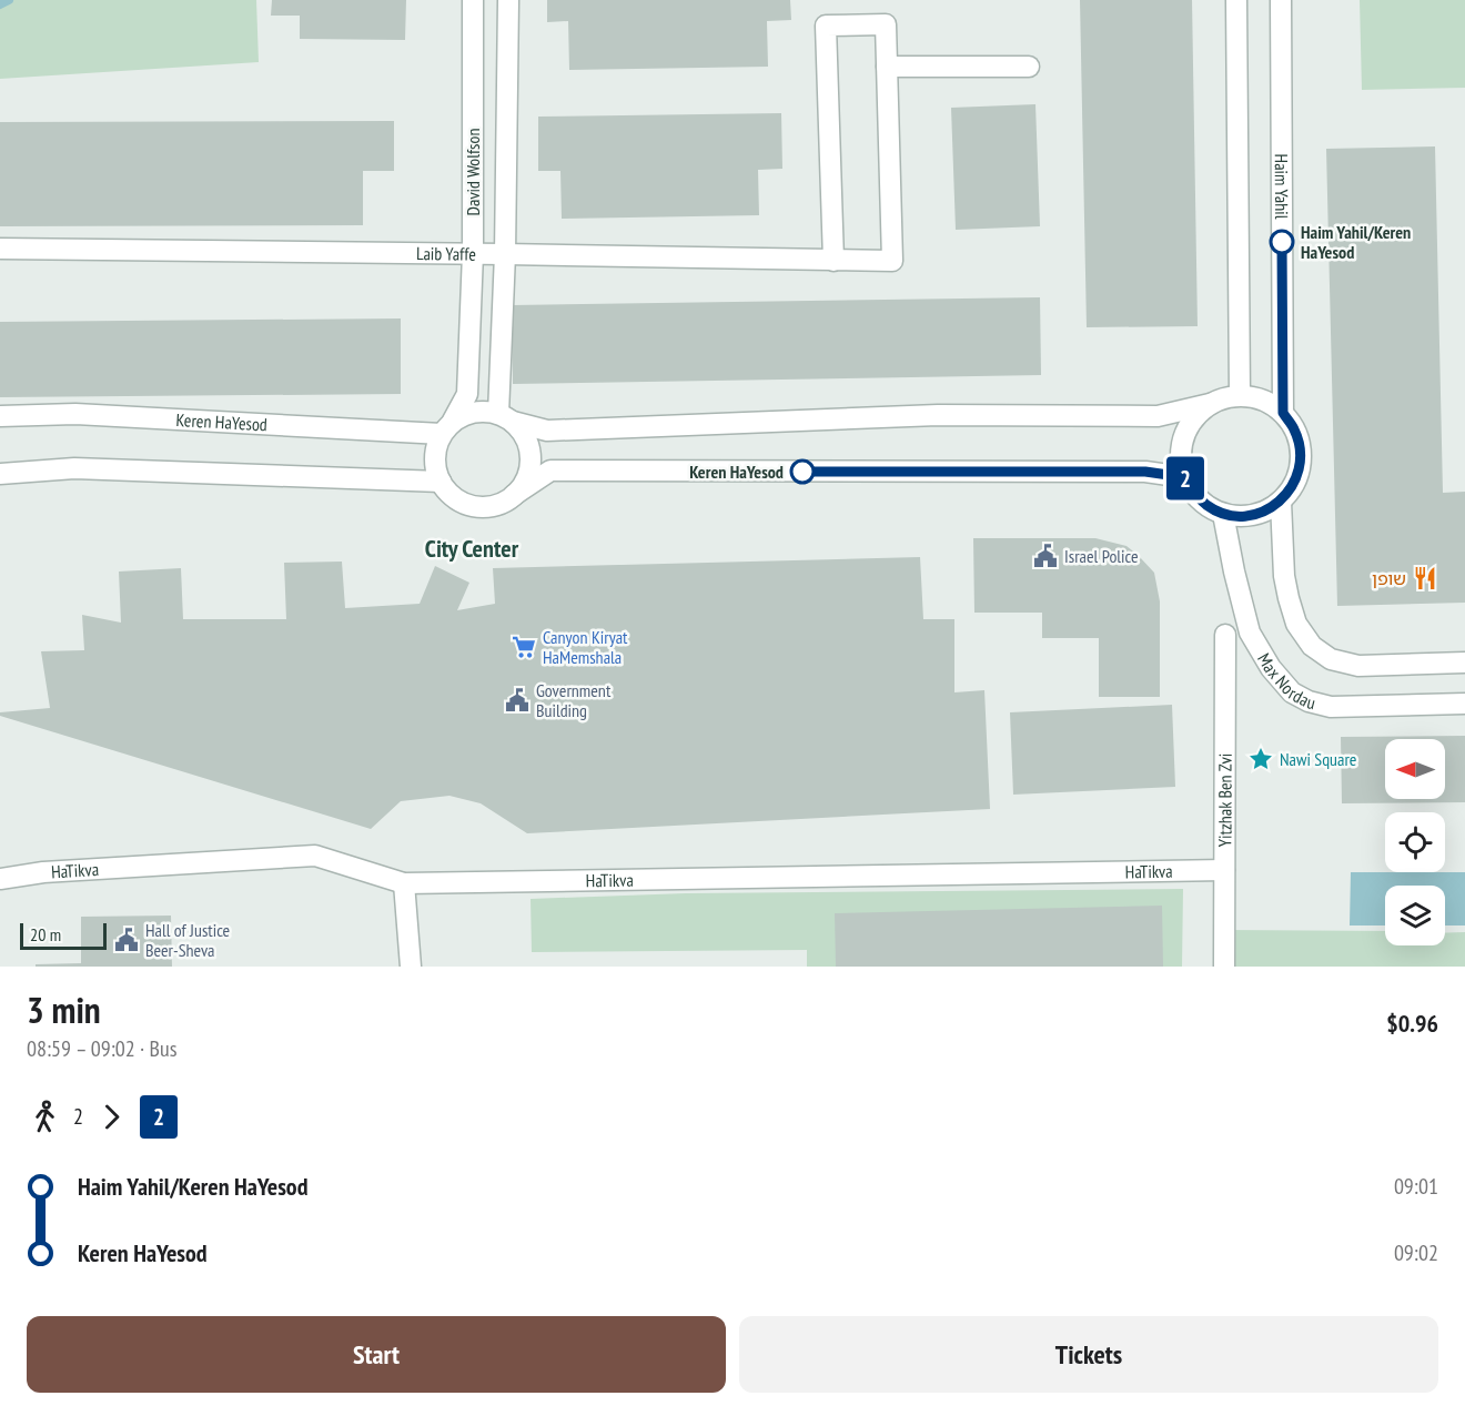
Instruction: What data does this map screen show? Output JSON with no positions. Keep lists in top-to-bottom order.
{
  "streets": {
    "street": [
      "David Wolfson",
      "Haim Yahil",
      "Laib Yaffe",
      "Keren HaYesod",
      "Max Nordau",
      "Yitzhak Ben Zvi",
      "HaTikva"
    ]
  },
  "crossings": [
    ["David Wolfson", "Laib Yaffe"],
    ["David Wolfson", "Keren HaYesod"],
    ["Haim Yahil", "Max Nordau"],
    ["Yitzhak Ben Zvi", "HaTikva"]
  ],
  "districts": ["City Center"],
  "places": {
    "other": ["Haim Yahil/Keren HaYesod", "Keren HaYesod"],
    "public building": ["Israel Police", "Government Building", "Hall of Justice Beer-Sheva"],
    "restaurant": ["שופן"],
    "supermarket": ["Canyon Kiryat HaMemshala"],
    "place": ["Nawi Square"]
  },
  "lines": ["bus line 2"],
  "scale_bar": "20 m",
  "north": "left",
  "page": {
    "on_map": "2",
    "scale": "20 m",
    "heading": ["3 min", "08:59 – 09:02 · Bus", "$0.96"],
    "legs": ["2", "2"],
    "list": [
      {
        "name": "Haim Yahil/Keren HaYesod",
        "value": "09:01"
      },
      {
        "name": "Keren HaYesod",
        "value": "09:02"
      }
    ],
    "buttons": ["Start", "Tickets"]
  }
}
